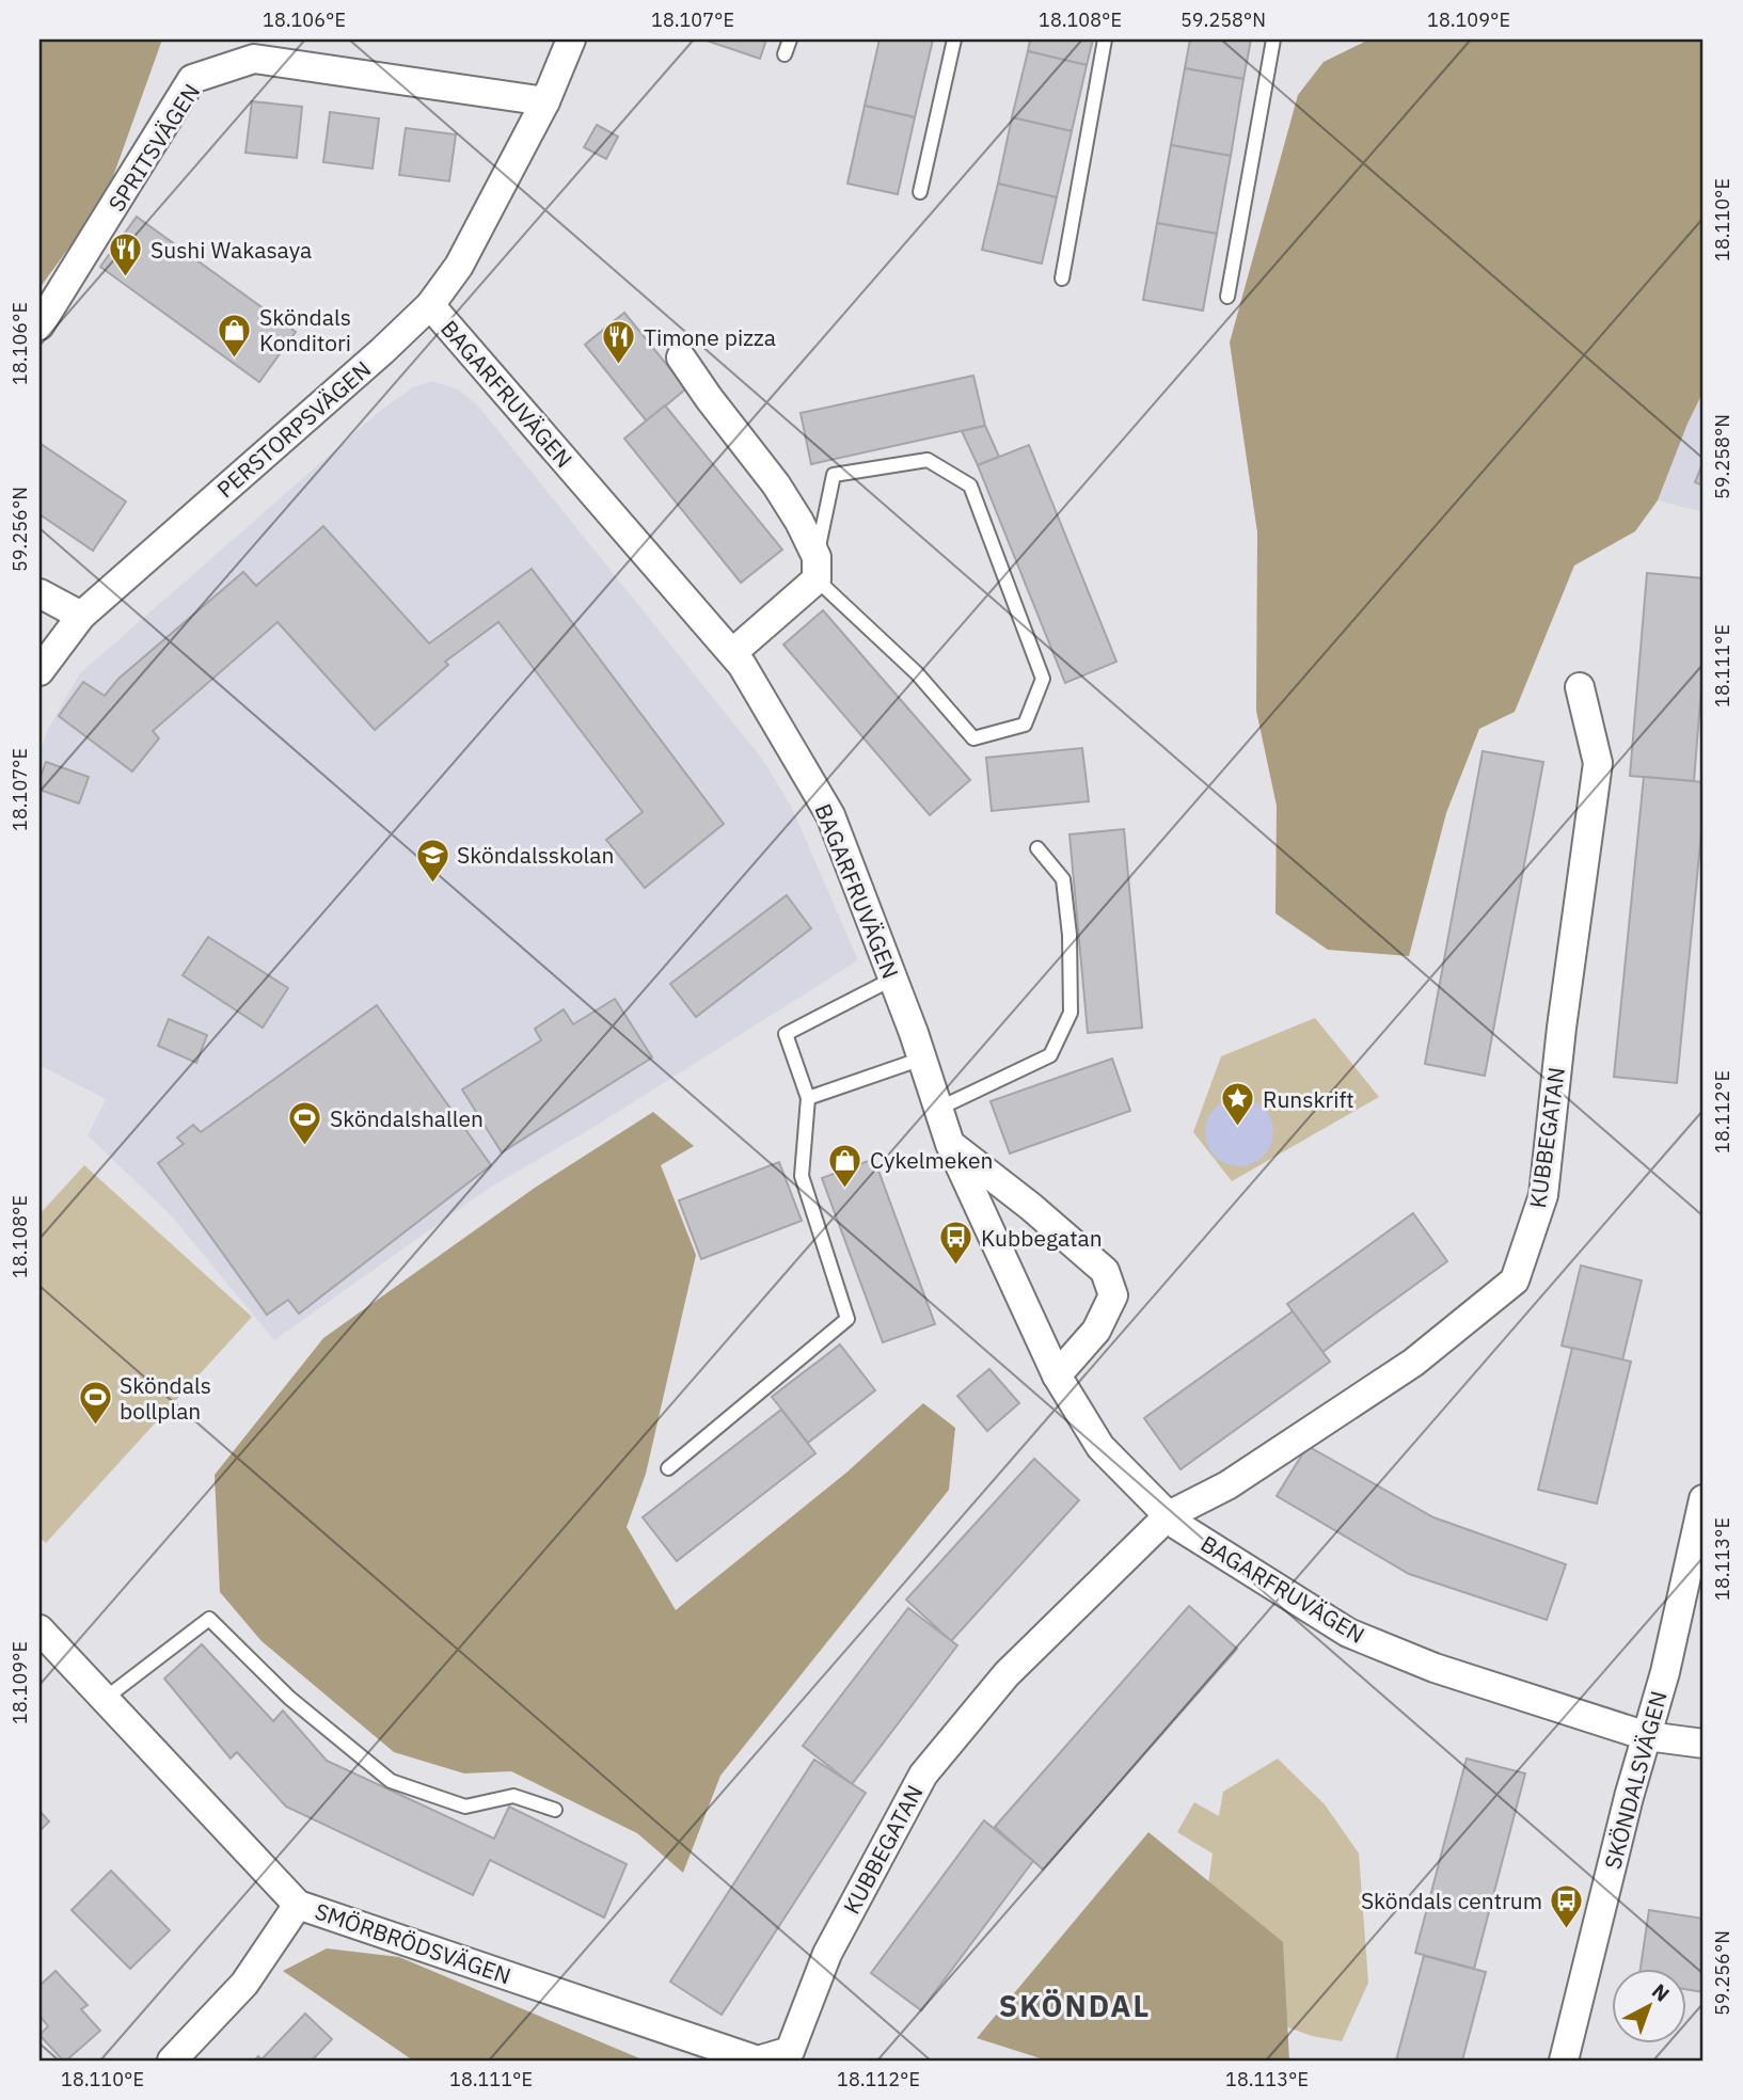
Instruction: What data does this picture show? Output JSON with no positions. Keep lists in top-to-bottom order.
{
  "streets": {
    "street": [
      "SPRITSVÄGEN",
      "BAGARFRUVÄGEN",
      "PERSTORPSVÄGEN",
      "KUBBEGATAN",
      "SKÖNDALSVÄGEN",
      "SMÖRBRÖDSVÄGEN"
    ]
  },
  "crossings": [
    ["SPRITSVÄGEN", "PERSTORPSVÄGEN"],
    ["BAGARFRUVÄGEN", "PERSTORPSVÄGEN"],
    ["BAGARFRUVÄGEN", "KUBBEGATAN"],
    ["BAGARFRUVÄGEN", "SKÖNDALSVÄGEN"],
    ["KUBBEGATAN", "SMÖRBRÖDSVÄGEN"]
  ],
  "districts": ["SKÖNDAL"],
  "places": {
    "restaurant": ["Sushi Wakasaya", "Timone pizza"],
    "shop": ["Sköndals Konditori", "Cykelmeken"],
    "school or university": ["Sköndalsskolan"],
    "place": ["Runskrift"],
    "sports": ["Sköndalshallen", "Sköndals bollplan"],
    "bus stop": ["Kubbegatan", "Sköndals centrum"]
  },
  "north": "top right",
  "coordinates": [
    "18.106°E",
    "18.107°E",
    "18.108°E",
    "59.258°N",
    "18.109°E",
    "18.110°E",
    "59.256°N",
    "18.111°E",
    "18.112°E",
    "18.113°E"
  ]
}
